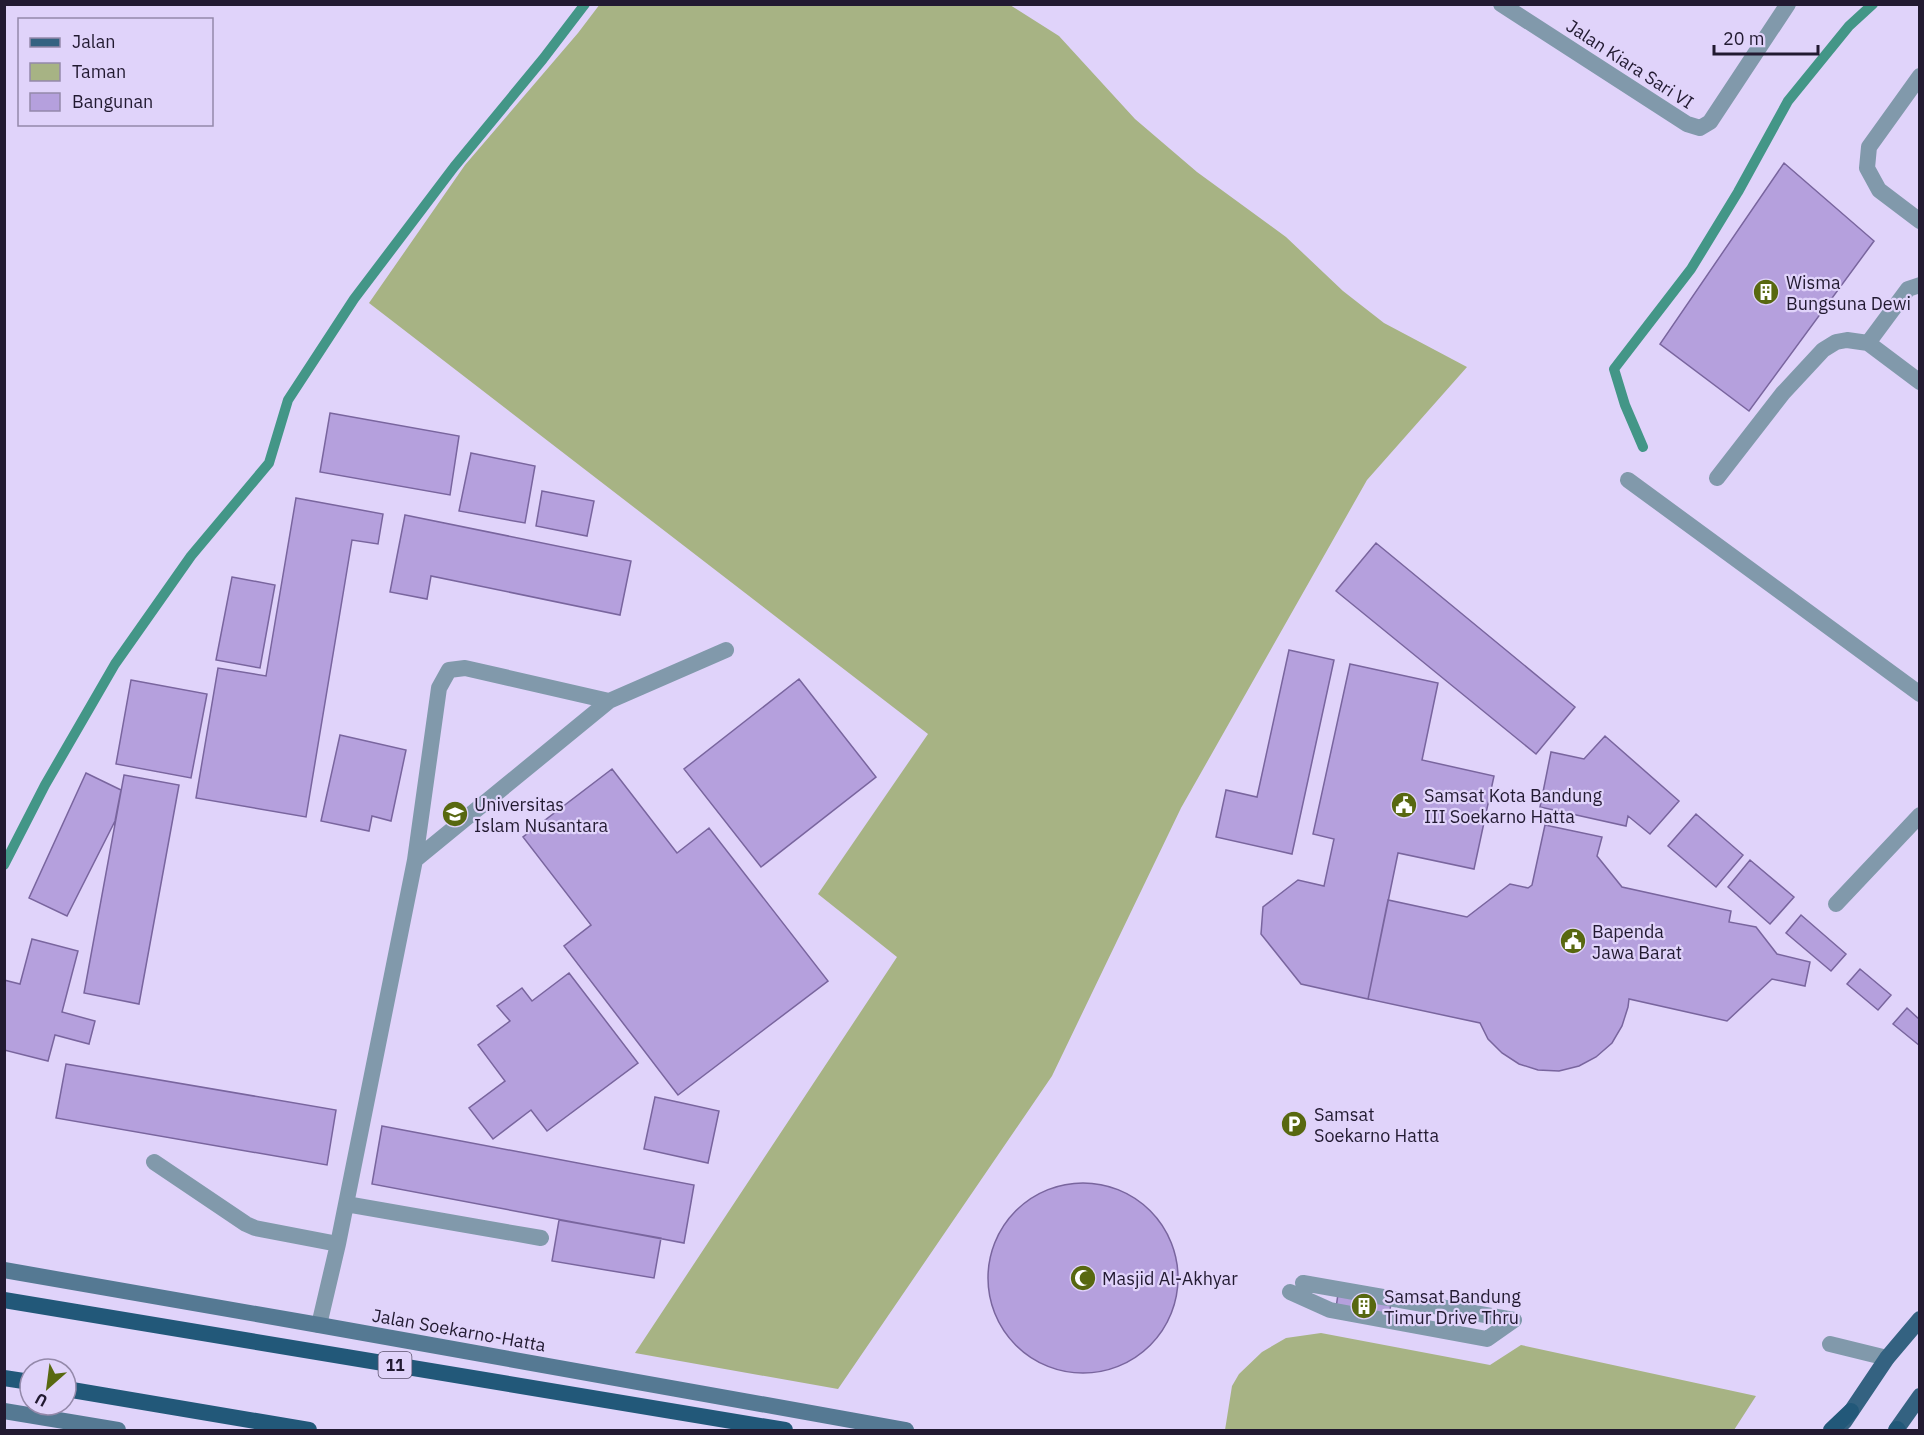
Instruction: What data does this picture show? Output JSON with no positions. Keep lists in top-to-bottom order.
{
  "streets": {
    "highway": ["11"],
    "main road": ["Jalan Soekarno-Hatta"],
    "street": ["Jalan Kiara Sari VI"]
  },
  "places": {
    "building": ["Wisma Bungsuna Dewi", "Samsat Bandung Timur Drive Thru"],
    "public building": ["Samsat Kota Bandung III Soekarno Hatta", "Bapenda Jawa Barat"],
    "school or university": ["Universitas Islam Nusantara"],
    "parking": ["Samsat Soekarno Hatta"],
    "mosque": ["Masjid Al-Akhyar"]
  },
  "legend": ["Jalan", "Taman", "Bangunan"],
  "scale_bar": "20 m",
  "north": "bottom left"
}
